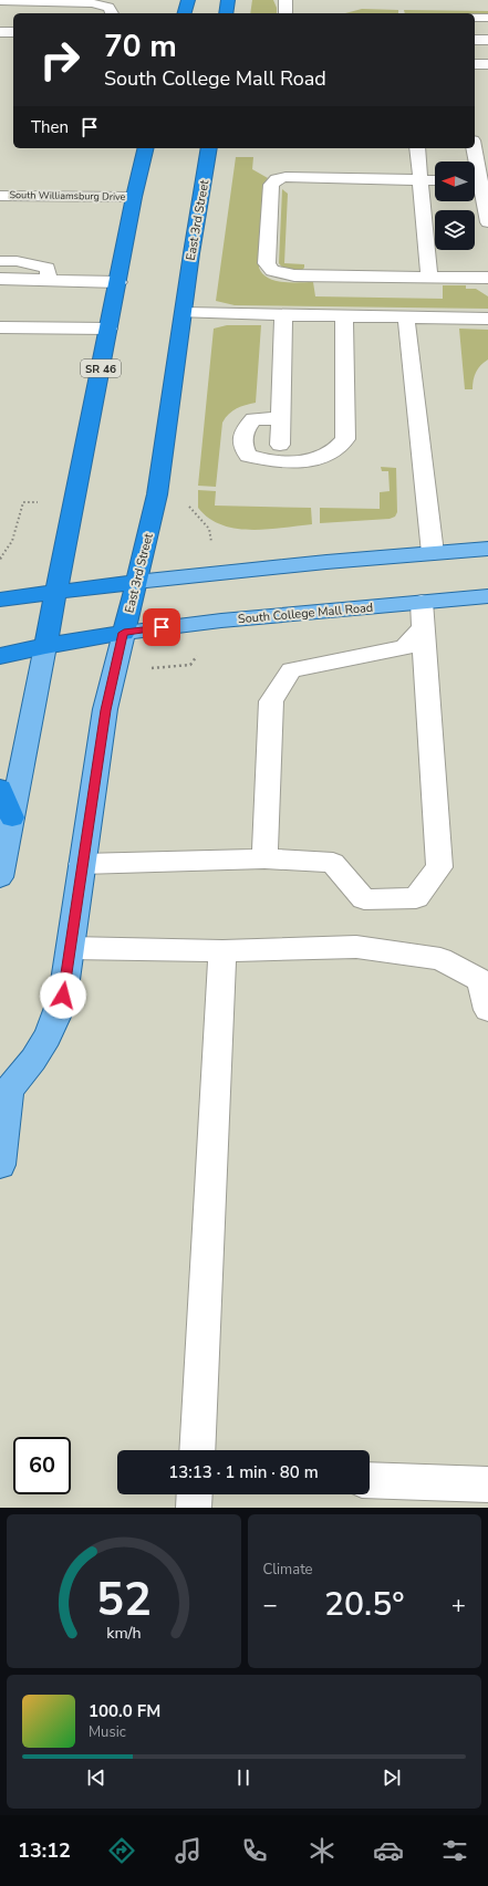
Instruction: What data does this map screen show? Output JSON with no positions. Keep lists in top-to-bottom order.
{
  "streets": {
    "highway": ["East 3rd Street", "SR 46"],
    "main road": ["South College Mall Road"],
    "street": ["South Williamsburg Drive"]
  },
  "crossings": [
    ["South Williamsburg Drive", "SR 46"],
    ["East 3rd Street", "South College Mall Road"]
  ],
  "north": "left",
  "page": {
    "turn": ["70 m", "South College Mall Road"],
    "then": "Then",
    "limit": "60",
    "trip": "13:13 · 1 min · 80 m",
    "tile": "Climate",
    "heat": ["−", "20.5°", "+"],
    "song": ["100.0 FM", "Music"],
    "tabs": "13:12",
    "gauge": ["52", "km/h"]
  }
}
